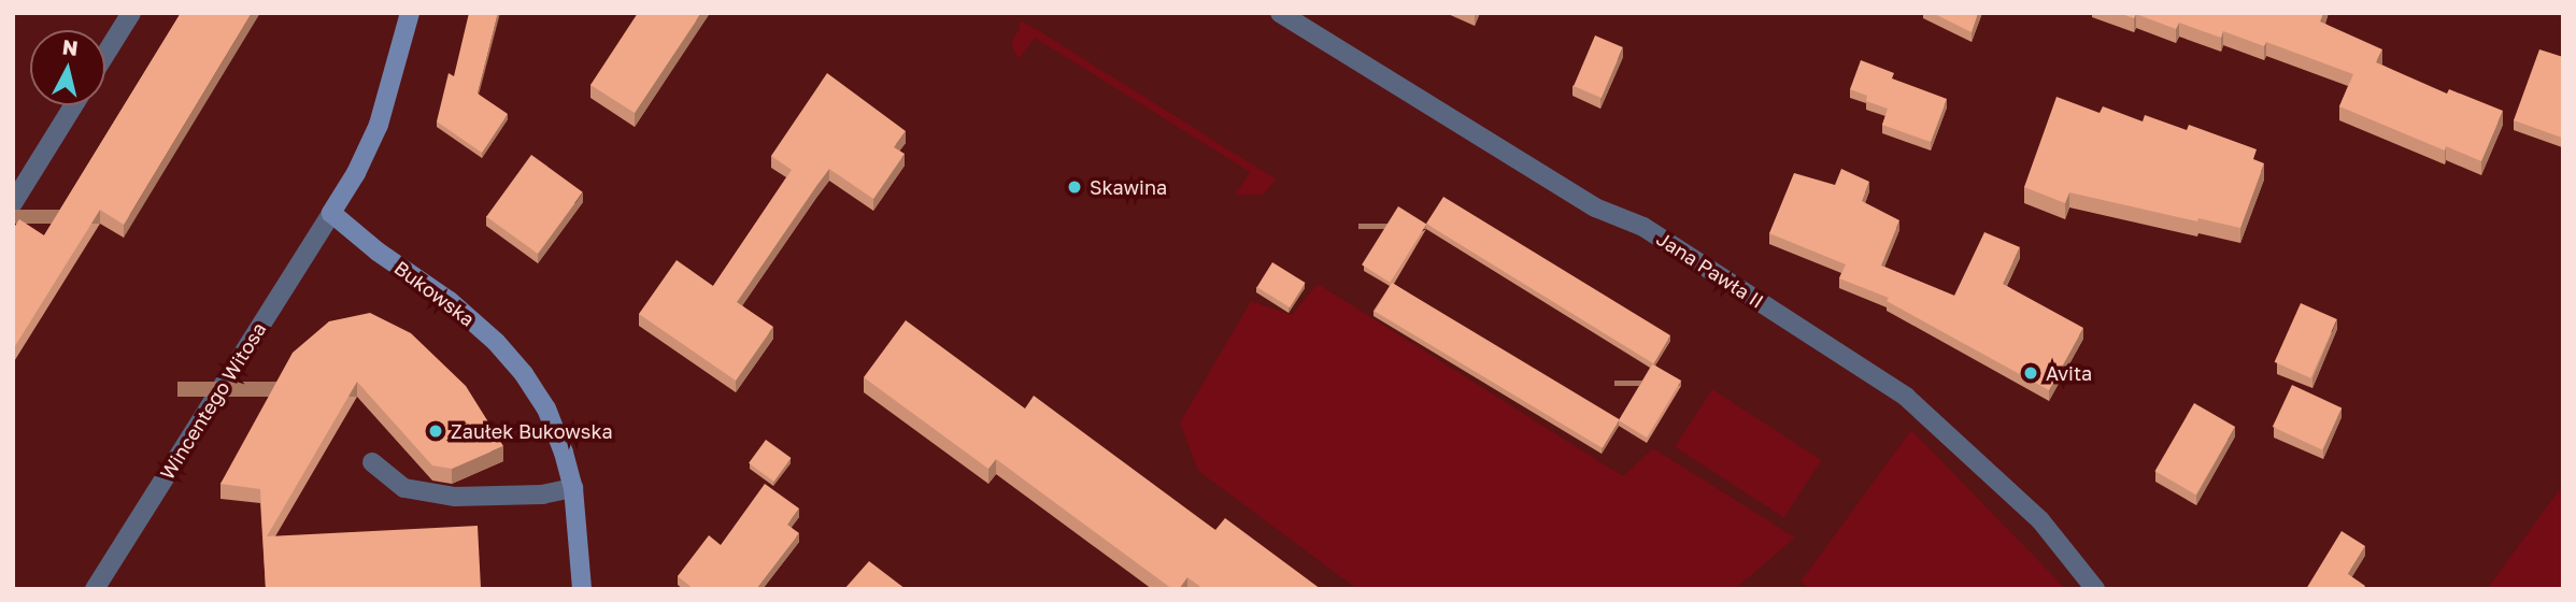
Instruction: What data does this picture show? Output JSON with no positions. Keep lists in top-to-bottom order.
{
  "streets": {
    "street": ["Jana Pawła II", "Bukowska", "Wincentego Witosa"]
  },
  "crossings": [
    ["Bukowska", "Wincentego Witosa"]
  ],
  "places": ["Skawina", "Avita", "Zaułek Bukowska"],
  "north": "top"
}
